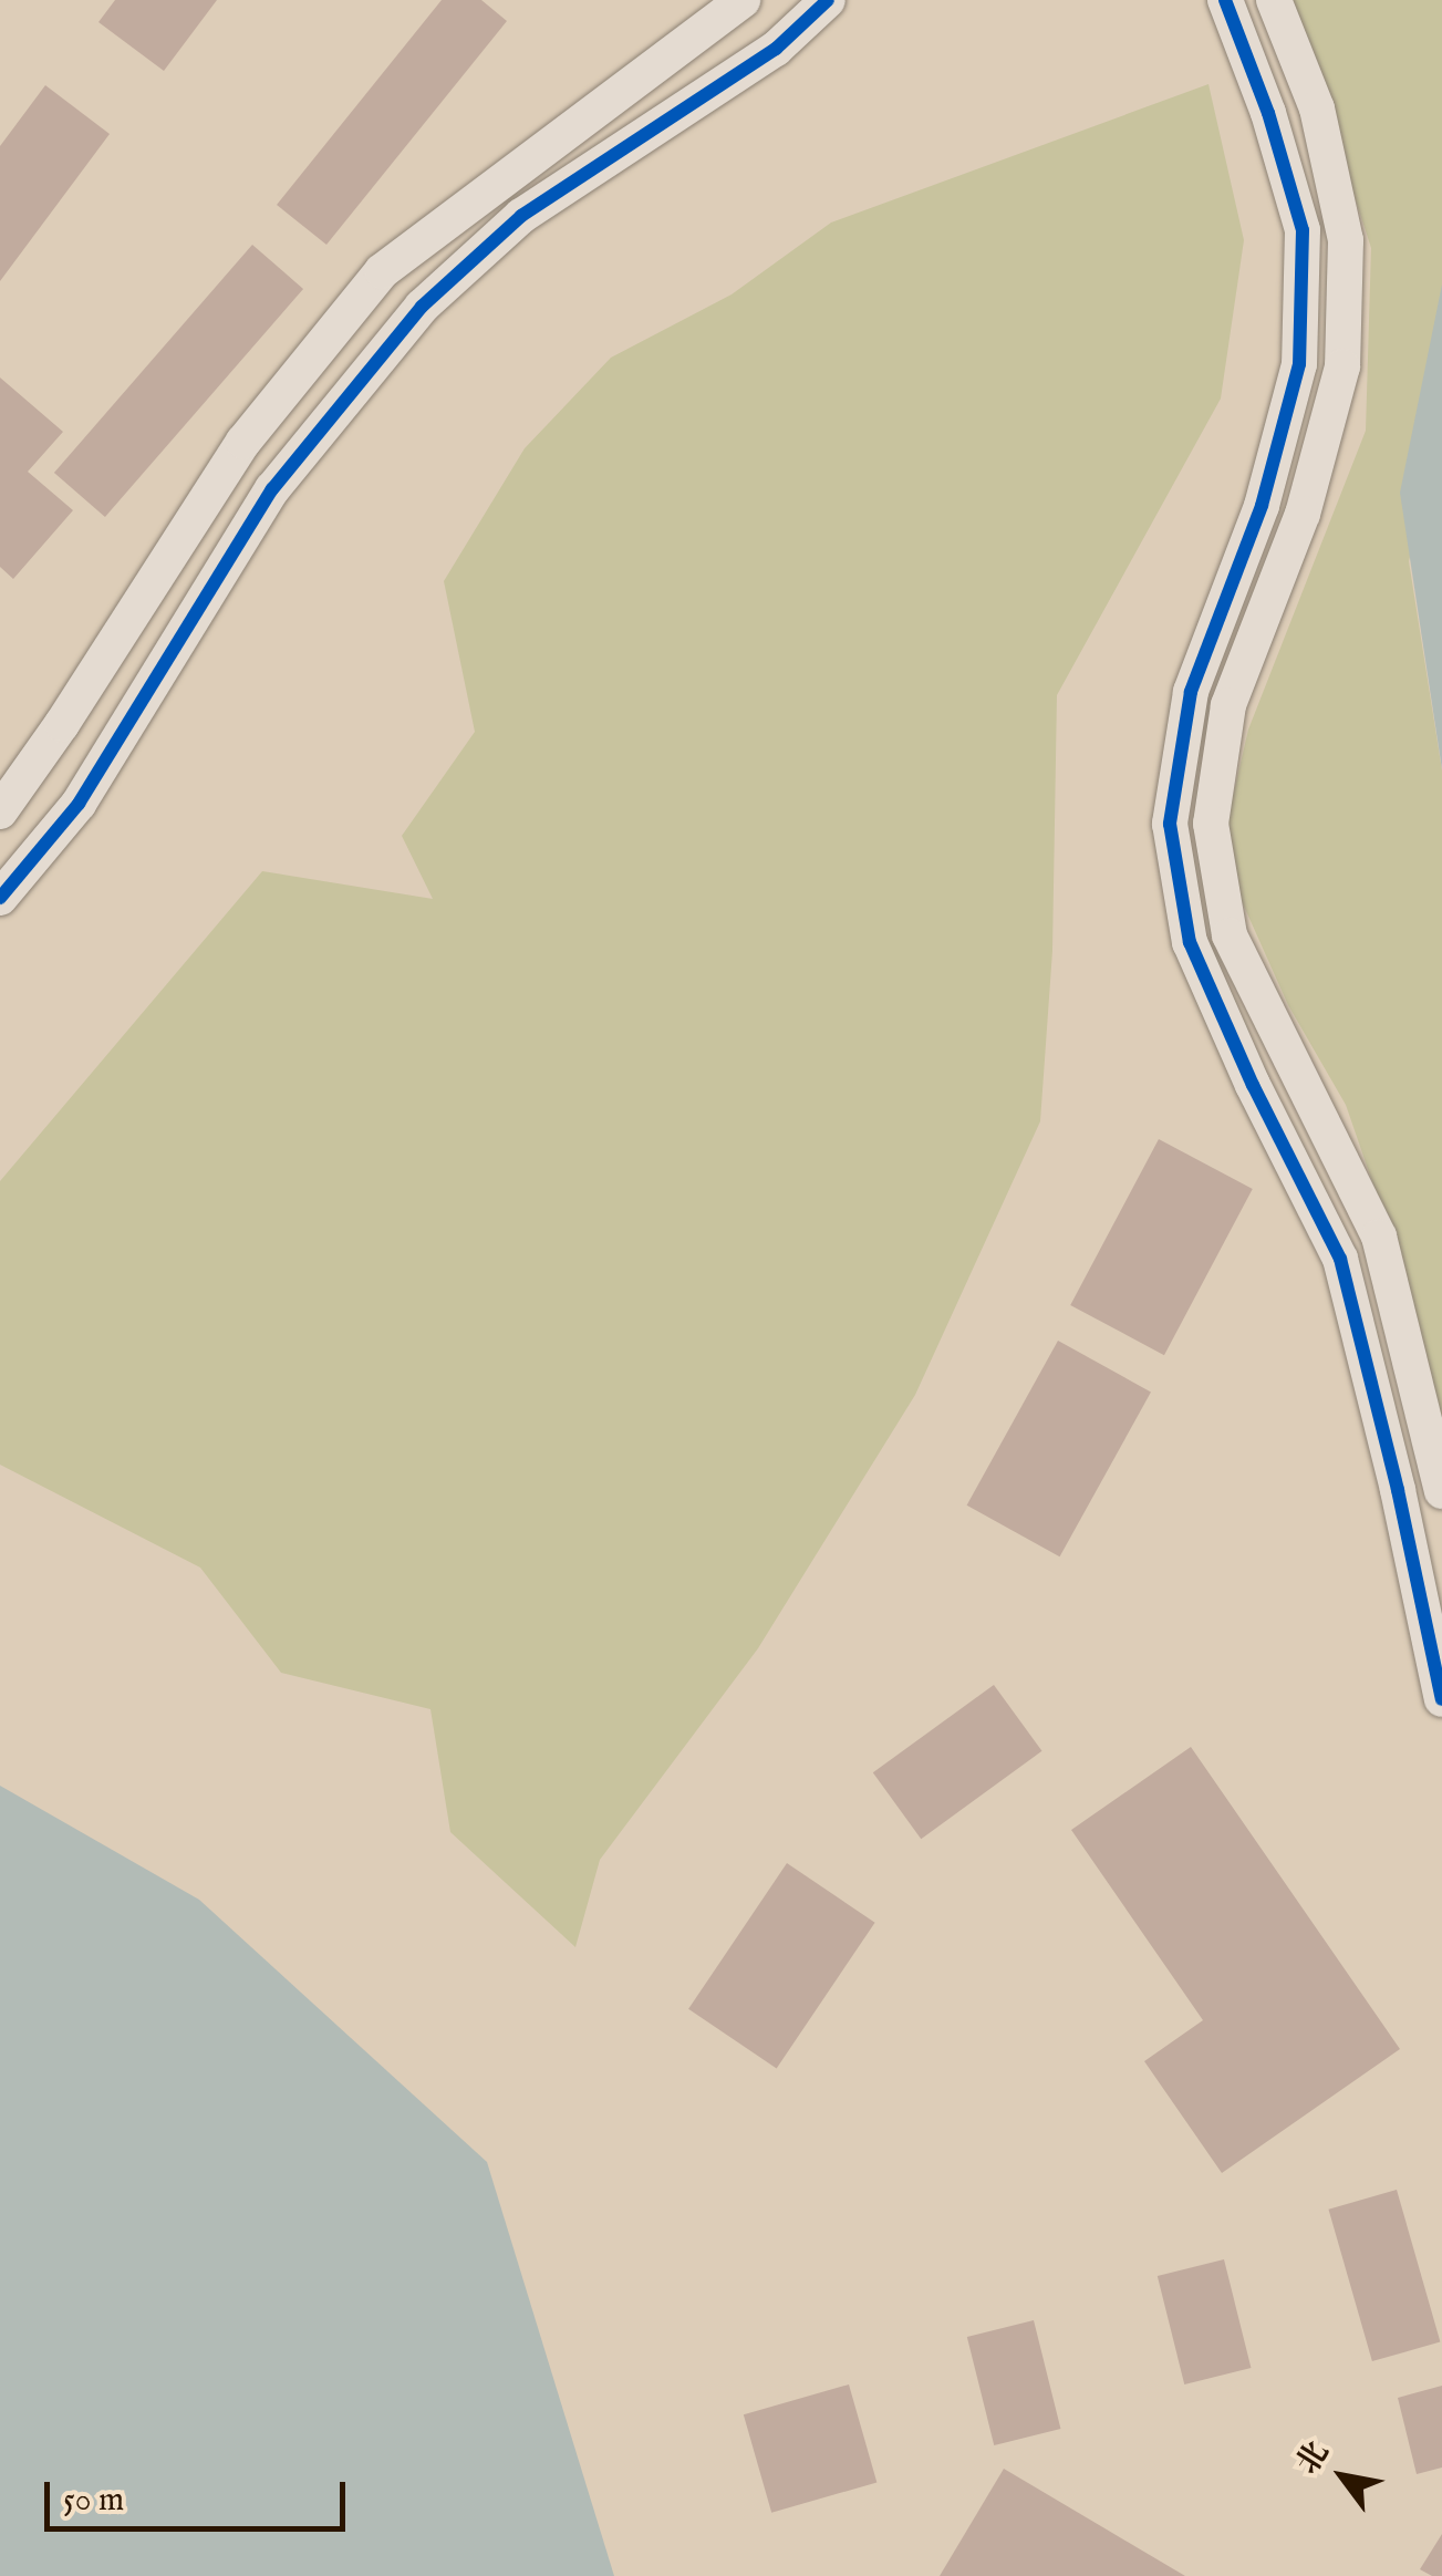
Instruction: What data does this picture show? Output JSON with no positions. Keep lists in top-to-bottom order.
{
  "scale_bar": "50 m",
  "north": "top left"
}
